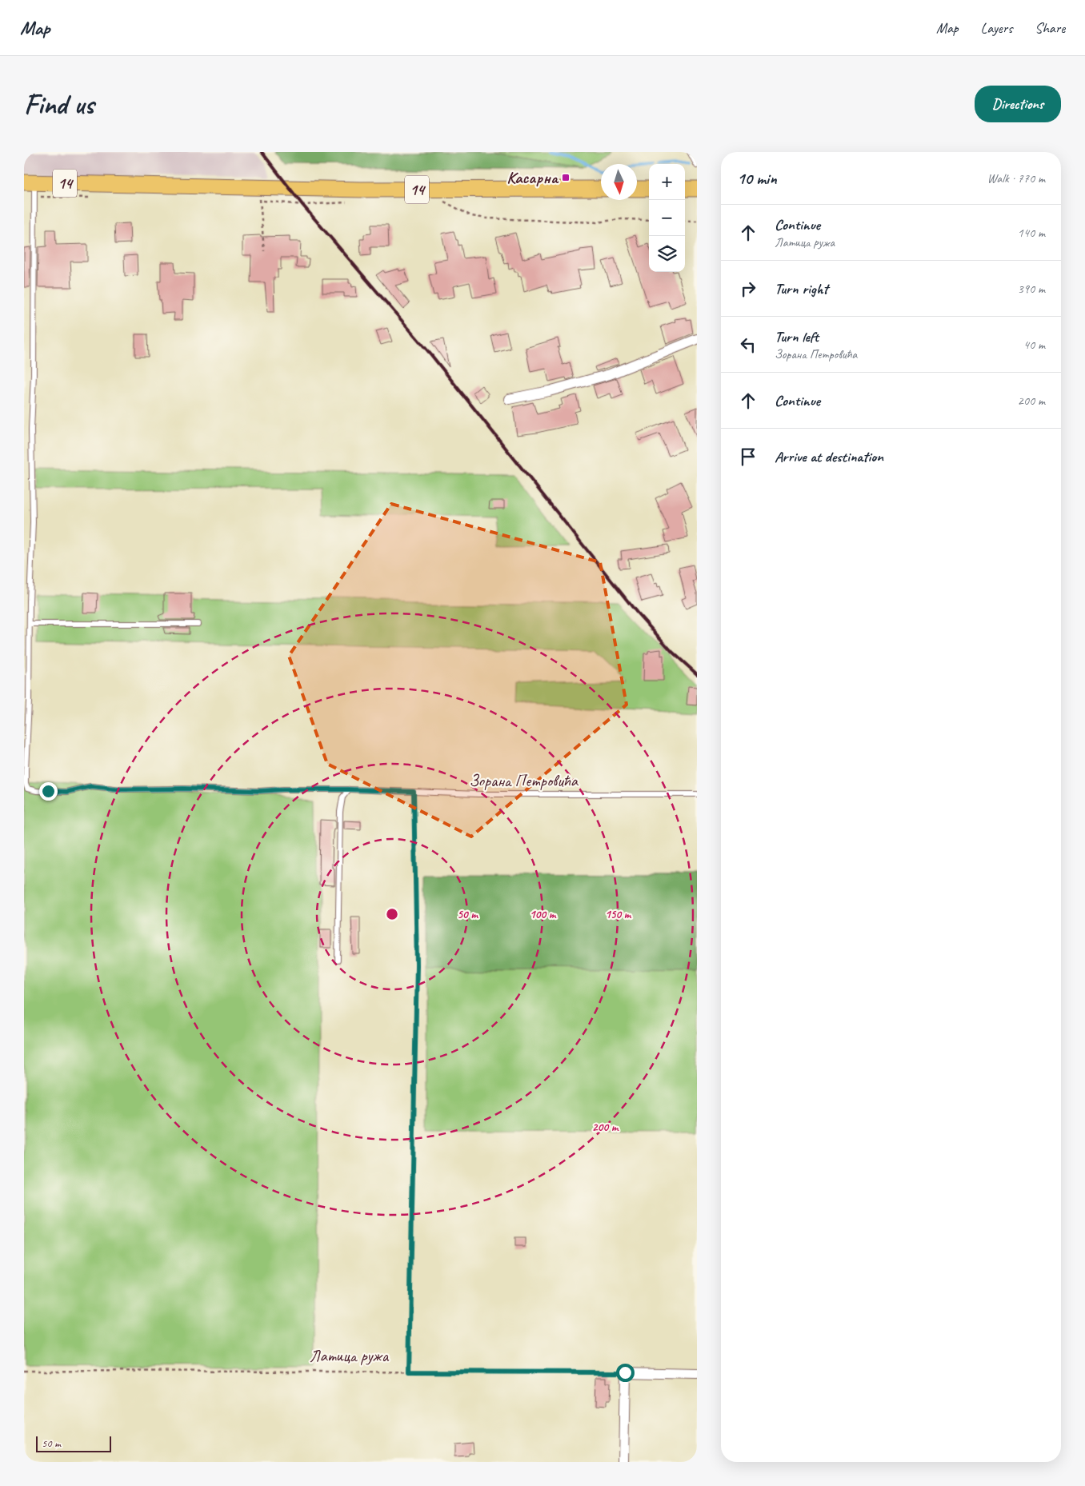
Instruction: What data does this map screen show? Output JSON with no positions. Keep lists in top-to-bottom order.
{
  "streets": {
    "main road": ["14"],
    "lane": ["Зорана Петровића"],
    "path": ["Латица ружа"]
  },
  "places": {
    "transit": ["Касарна"]
  },
  "scale_bar": "50 m",
  "north": "bottom",
  "page": {
    "header": "Map",
    "nav": ["Map", "Layers", "Share"],
    "buttons": "Directions",
    "title": "Find us",
    "heading": ["10 min", "Walk · 770 m"],
    "map_buttons": ["+", "−"],
    "list": [
      ["Continue", "Латица ружа", "140 m"],
      ["Turn right", "390 m"],
      ["Turn left", "Зорана Петровића", "40 m"],
      ["Continue", "200 m"],
      "Arrive at destination"
    ],
    "scale": "50 m"
  },
  "rings": [
    "50 m",
    "100 m",
    "150 m",
    "200 m"
  ]
}
